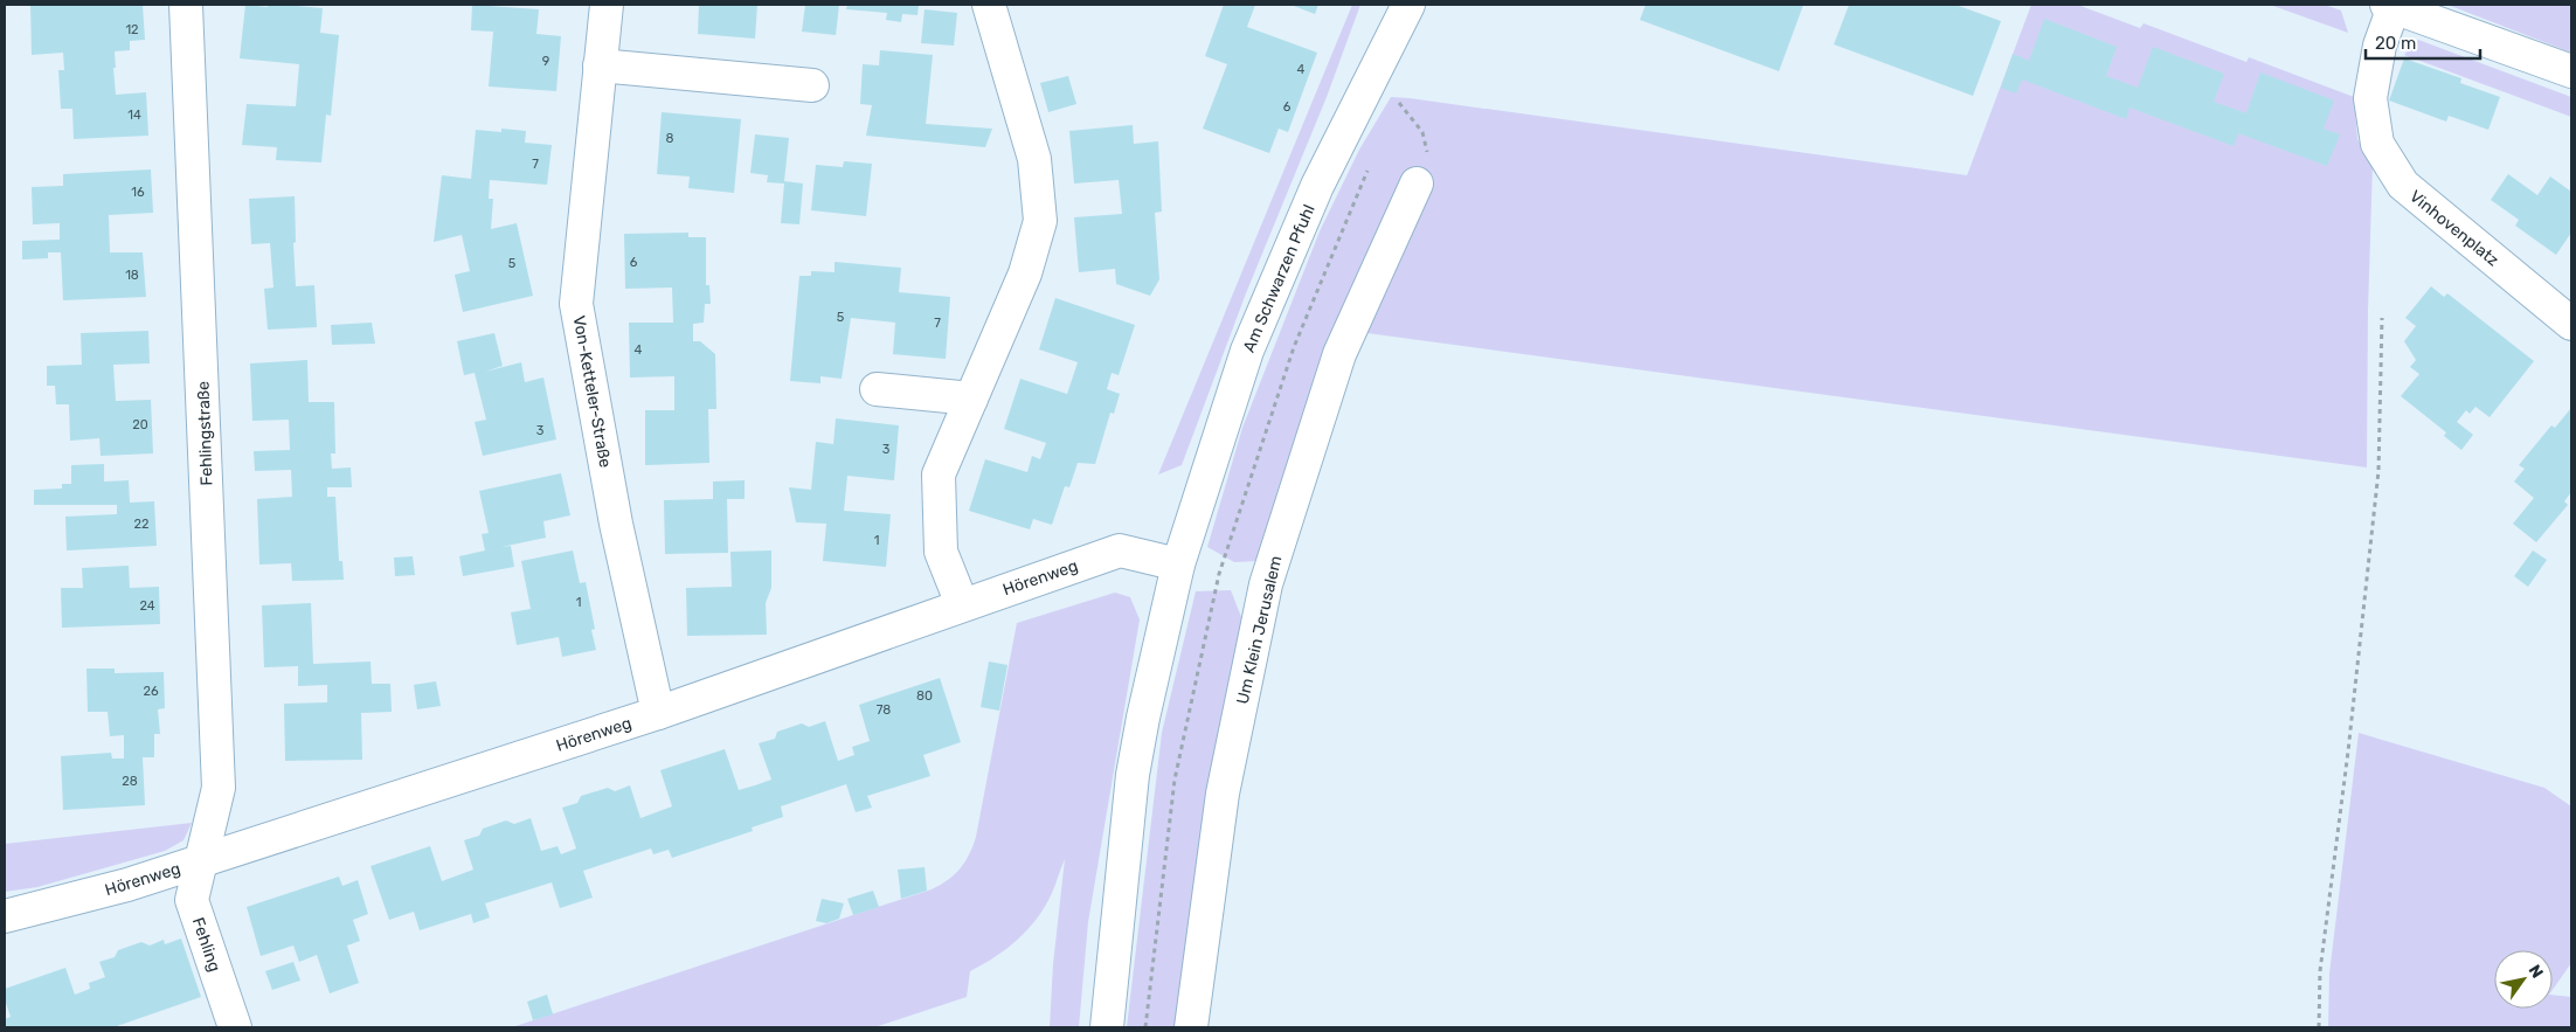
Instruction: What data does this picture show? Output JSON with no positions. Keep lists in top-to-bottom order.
{
  "streets": {
    "street": [
      "Vinhovenplatz",
      "Am Schwarzen Pfuhl",
      "Von-Ketteler-Straße",
      "Fehlingstraße",
      "Hörenweg",
      "Um Klein Jerusalem",
      "Fehling"
    ]
  },
  "crossings": [
    ["Am Schwarzen Pfuhl", "Hörenweg"],
    ["Von-Ketteler-Straße", "Hörenweg"],
    ["Fehlingstraße", "Hörenweg"],
    ["Fehlingstraße", "Fehling"],
    ["Hörenweg", "Fehling"]
  ],
  "house_numbers": [
    "12",
    "9",
    "4",
    "6",
    "14",
    "8",
    "7",
    "16",
    "6",
    "5",
    "18",
    "5",
    "7",
    "4",
    "20",
    "3",
    "3",
    "22",
    "1",
    "1",
    "24",
    "26",
    "80",
    "78",
    "28"
  ],
  "scale_bar": "20 m",
  "north": "top right"
}
